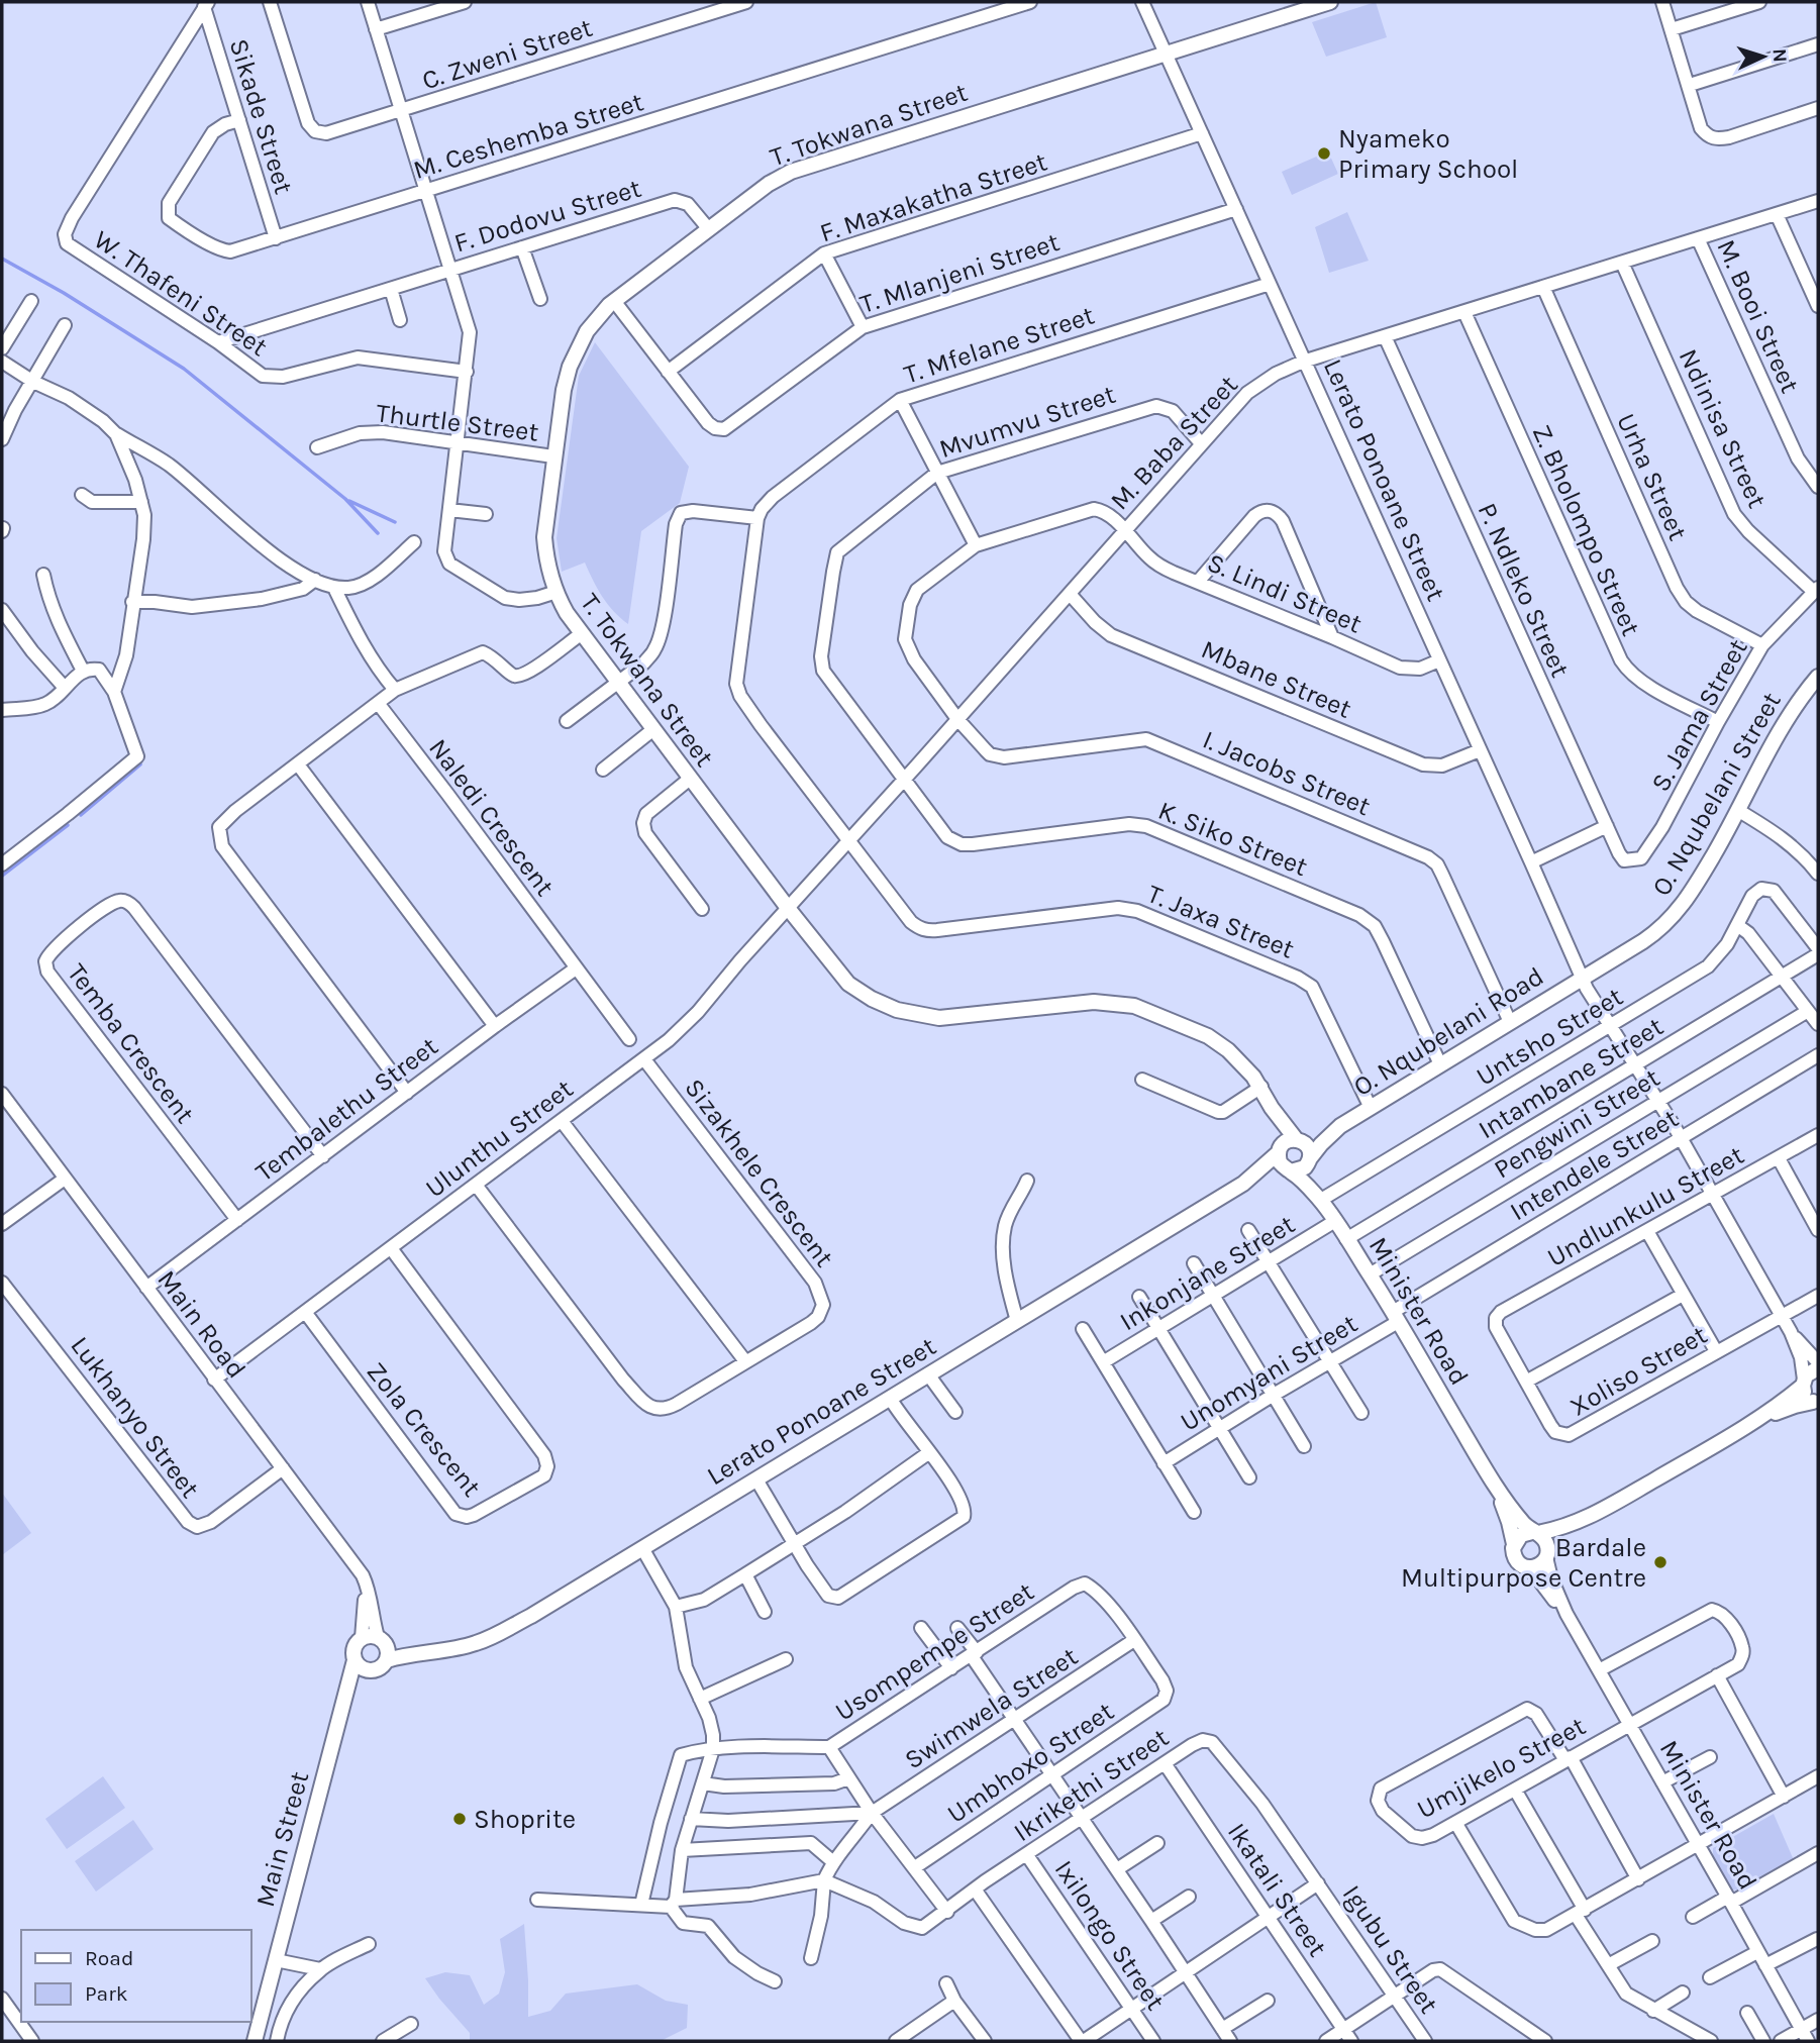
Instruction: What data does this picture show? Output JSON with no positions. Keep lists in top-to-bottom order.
{
  "streets": {
    "street": [
      "C. Zweni Street",
      "Sikade Street",
      "T. Tokwana Street",
      "M. Ceshemba Street",
      "F. Maxakatha Street",
      "F. Dodovu Street",
      "T. Mlanjeni Street",
      "W. Thafeni Street",
      "M. Booi Street",
      "T. Mfelane Street",
      "Mvumvu Street",
      "Thurtle Street",
      "Ndinisa Street",
      "M. Baba Street",
      "Urha Street",
      "Lerato Ponoane Street",
      "Z. Bholompo Street",
      "P. Ndleko Street",
      "S. Lindi Street",
      "Mbane Street",
      "S. Jama Street",
      "I. Jacobs Street",
      "O. Nqubelani Street",
      "Naledi Crescent",
      "K. Siko Street",
      "T. Jaxa Street",
      "O. Nqubelani Road",
      "Untsho Street",
      "Temba Crescent",
      "Intambane Street",
      "Tembalethu Street",
      "Pengwini Street",
      "Ulunthu Street",
      "Intendele Street",
      "Sizakhele Crescent",
      "Undlunkulu Street",
      "Inkonjane Street",
      "Minister Road",
      "Main Road",
      "Xoliso Street",
      "Unomyani Street",
      "Lukhanyo Street",
      "Zola Crescent",
      "Usompempe Street",
      "Swimwela Street",
      "Umbhoxo Street",
      "Umjikelo Street",
      "Ikrikethi Street",
      "Main Street",
      "Ikatali Street",
      "Ixilongo Street",
      "Igubu Street"
    ]
  },
  "crossings": [
    ["Sikade Street", "M. Ceshemba Street"],
    ["Sikade Street", "W. Thafeni Street"],
    ["T. Tokwana Street", "F. Dodovu Street"],
    ["T. Tokwana Street", "T. Mlanjeni Street"],
    ["T. Tokwana Street", "Thurtle Street"],
    ["T. Tokwana Street", "M. Baba Street"],
    ["T. Tokwana Street", "Lerato Ponoane Street"],
    ["T. Tokwana Street", "O. Nqubelani Road"],
    ["T. Tokwana Street", "Ulunthu Street"],
    ["T. Tokwana Street", "Minister Road"],
    ["F. Maxakatha Street", "T. Mlanjeni Street"],
    ["F. Maxakatha Street", "Lerato Ponoane Street"],
    ["F. Dodovu Street", "W. Thafeni Street"],
    ["T. Mlanjeni Street", "Lerato Ponoane Street"],
    ["M. Booi Street", "M. Baba Street"],
    ["T. Mfelane Street", "Lerato Ponoane Street"],
    ["Mvumvu Street", "M. Baba Street"],
    ["Mvumvu Street", "K. Siko Street"],
    ["Ndinisa Street", "M. Baba Street"],
    ["Ndinisa Street", "S. Jama Street"],
    ["M. Baba Street", "Urha Street"],
    ["M. Baba Street", "Lerato Ponoane Street"],
    ["M. Baba Street", "Z. Bholompo Street"],
    ["M. Baba Street", "P. Ndleko Street"],
    ["M. Baba Street", "S. Lindi Street"],
    ["M. Baba Street", "Mbane Street"],
    ["M. Baba Street", "I. Jacobs Street"],
    ["M. Baba Street", "K. Siko Street"],
    ["M. Baba Street", "T. Jaxa Street"],
    ["M. Baba Street", "Ulunthu Street"],
    ["Urha Street", "S. Jama Street"],
    ["Lerato Ponoane Street", "S. Lindi Street"],
    ["Lerato Ponoane Street", "Mbane Street"],
    ["Lerato Ponoane Street", "O. Nqubelani Street"],
    ["Lerato Ponoane Street", "O. Nqubelani Road"],
    ["Lerato Ponoane Street", "Untsho Street"],
    ["Lerato Ponoane Street", "Intambane Street"],
    ["Lerato Ponoane Street", "Pengwini Street"],
    ["Lerato Ponoane Street", "Intendele Street"],
    ["Lerato Ponoane Street", "Undlunkulu Street"],
    ["Lerato Ponoane Street", "Minister Road"],
    ["Lerato Ponoane Street", "Main Road"],
    ["Lerato Ponoane Street", "Xoliso Street"],
    ["Lerato Ponoane Street", "Main Street"],
    ["Z. Bholompo Street", "S. Jama Street"],
    ["P. Ndleko Street", "S. Jama Street"],
    ["S. Lindi Street", "I. Jacobs Street"],
    ["I. Jacobs Street", "O. Nqubelani Road"],
    ["O. Nqubelani Street", "O. Nqubelani Road"],
    ["Naledi Crescent", "Tembalethu Street"],
    ["K. Siko Street", "O. Nqubelani Road"],
    ["T. Jaxa Street", "O. Nqubelani Road"],
    ["O. Nqubelani Road", "Minister Road"],
    ["Untsho Street", "Minister Road"],
    ["Temba Crescent", "Tembalethu Street"],
    ["Intambane Street", "Minister Road"],
    ["Tembalethu Street", "Main Road"],
    ["Pengwini Street", "Minister Road"],
    ["Ulunthu Street", "Sizakhele Crescent"],
    ["Ulunthu Street", "Main Road"],
    ["Ulunthu Street", "Zola Crescent"],
    ["Intendele Street", "Minister Road"],
    ["Intendele Street", "Unomyani Street"],
    ["Undlunkulu Street", "Xoliso Street"],
    ["Inkonjane Street", "Minister Road"],
    ["Minister Road", "Unomyani Street"],
    ["Minister Road", "Umjikelo Street"],
    ["Main Road", "Lukhanyo Street"],
    ["Main Road", "Main Street"],
    ["Usompempe Street", "Swimwela Street"],
    ["Usompempe Street", "Umbhoxo Street"],
    ["Usompempe Street", "Ikrikethi Street"],
    ["Ikrikethi Street", "Ikatali Street"],
    ["Ikrikethi Street", "Ixilongo Street"],
    ["Ikrikethi Street", "Igubu Street"]
  ],
  "places": ["Nyameko Primary School", "Bardale Multipurpose Centre", "Shoprite"],
  "legend": ["Road", "Park"],
  "north": "right"
}
